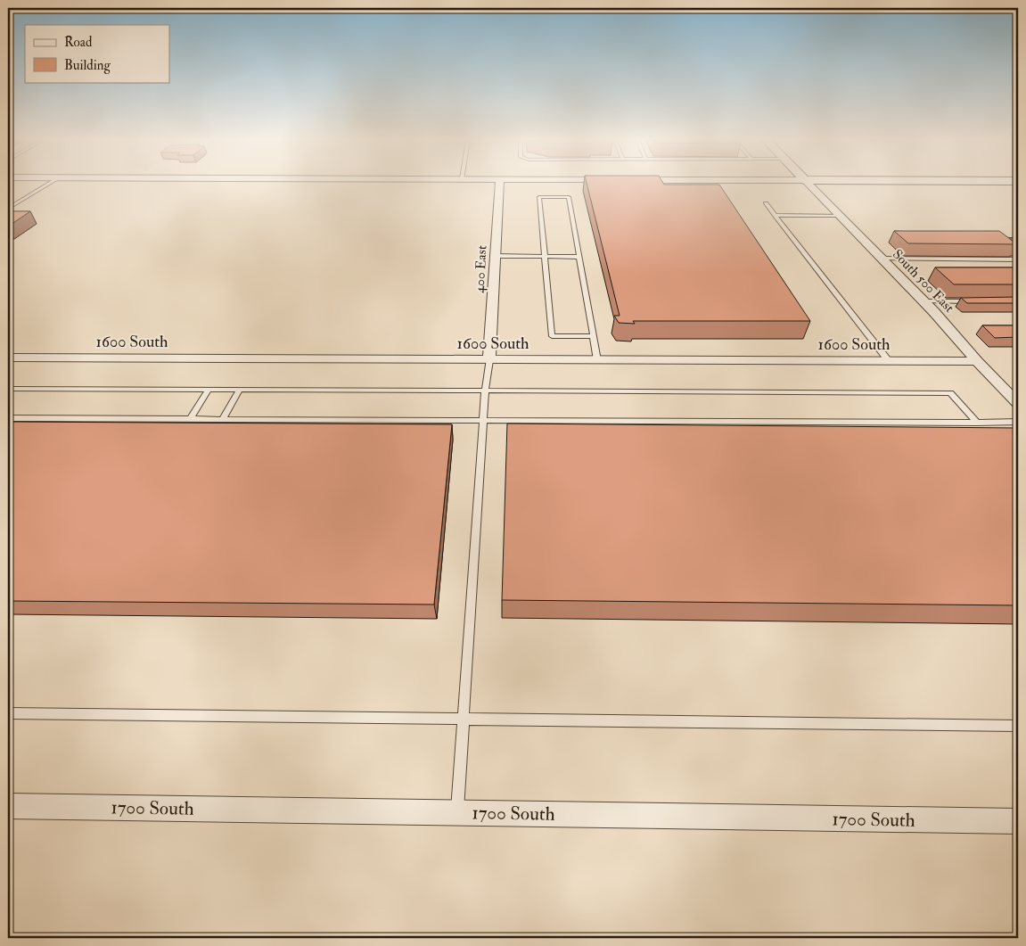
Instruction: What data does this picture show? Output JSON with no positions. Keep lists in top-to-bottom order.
{
  "streets": {
    "street": [
      "400 East",
      "South 500 East",
      "1600 South",
      "1700 South"
    ]
  },
  "crossings": [
    ["400 East", "1600 South"],
    ["South 500 East", "1600 South"]
  ],
  "legend": ["Road", "Building"]
}
